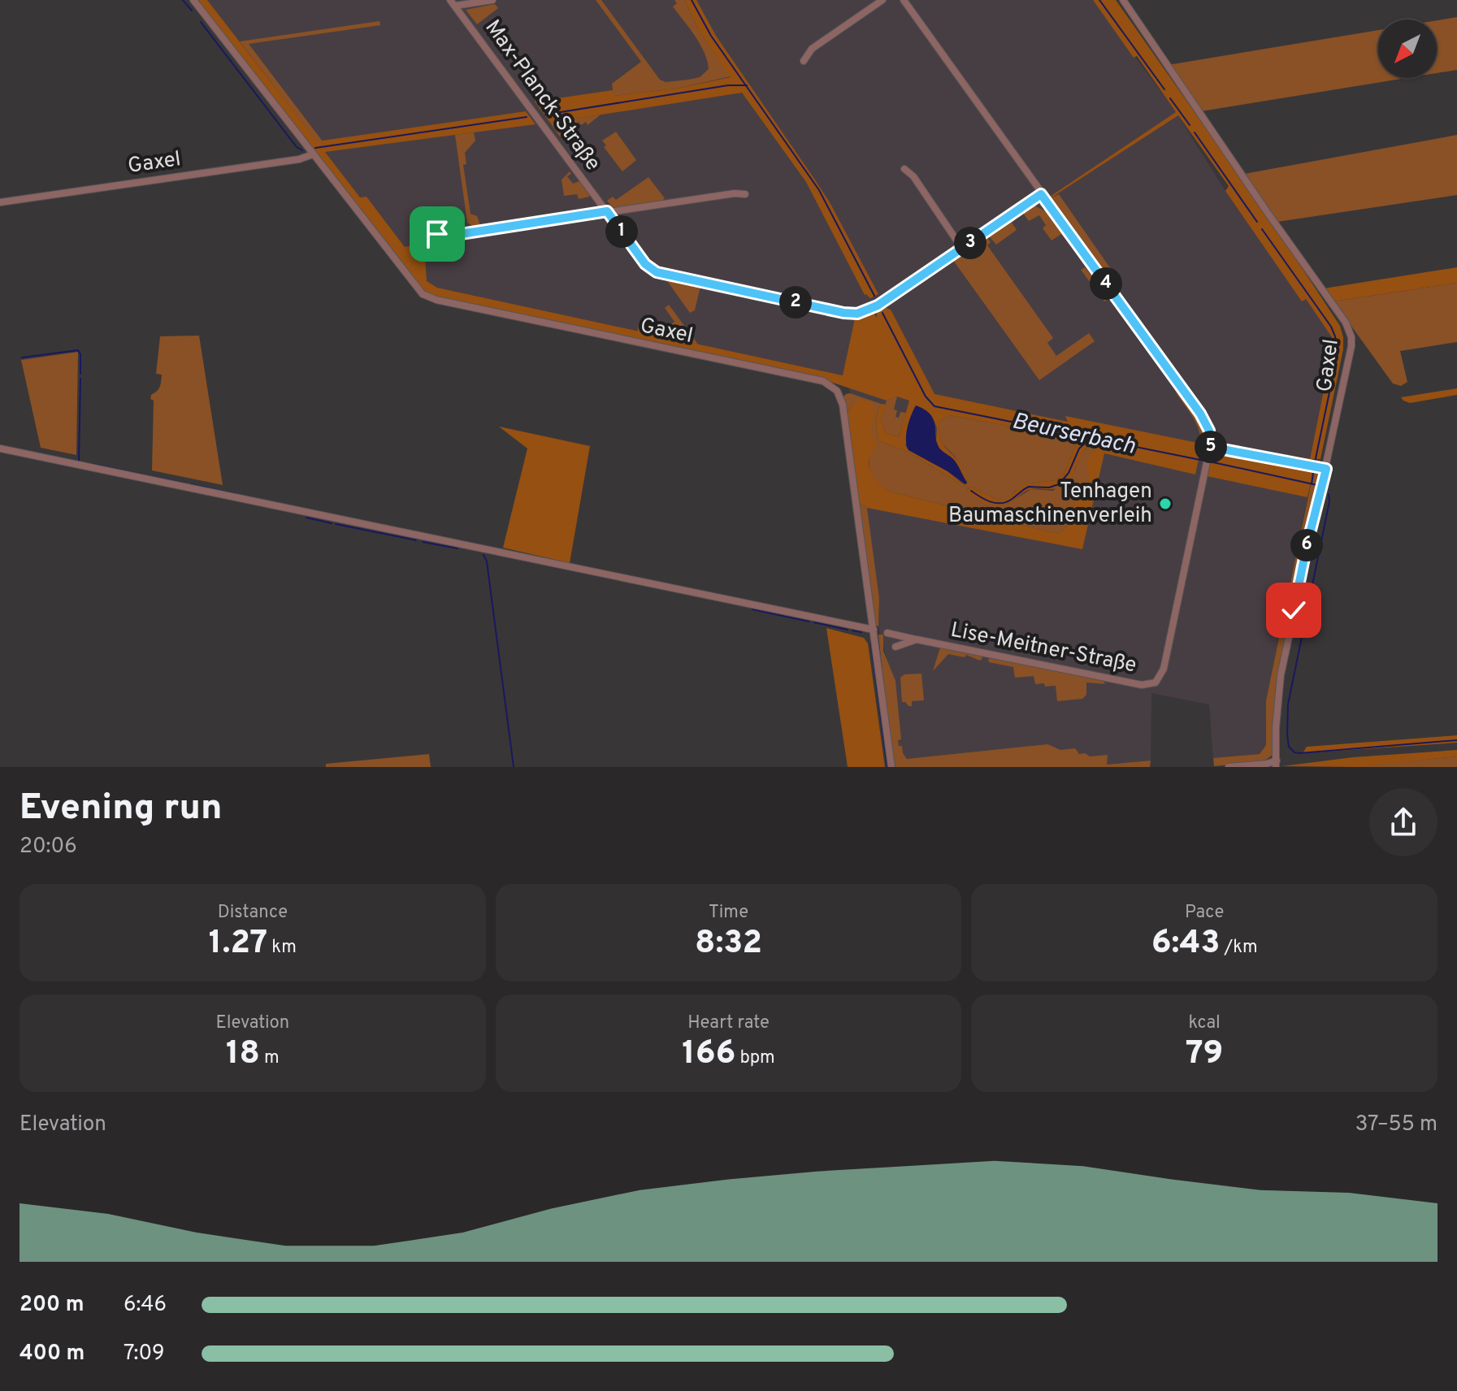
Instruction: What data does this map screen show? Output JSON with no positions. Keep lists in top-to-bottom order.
{
  "streets": {
    "street": ["Max-Planck-Straße", "Gaxel", "Lise-Meitner-Straße"]
  },
  "crossings": [
    ["Max-Planck-Straße", "Lise-Meitner-Straße"]
  ],
  "water": ["Beurserbach"],
  "places": ["Tenhagen Baumaschinenverleih"],
  "north": "bottom left",
  "page": {
    "pins": [
      "1",
      "3",
      "4",
      "2",
      "5",
      "6"
    ],
    "heading": ["Evening run", "20:06"],
    "stats": [
      ["Distance", "1.27 km"],
      ["Time", "8:32"],
      ["Pace", "6:43 /km"],
      ["Elevation", "18 m"],
      ["Heart rate", "166 bpm"],
      ["kcal", "79"]
    ],
    "chart": ["Elevation", "37–55 m"],
    "list": [
      {
        "name": "200 m",
        "note": "6:46"
      },
      {
        "name": "400 m",
        "note": "7:09"
      }
    ]
  }
}
